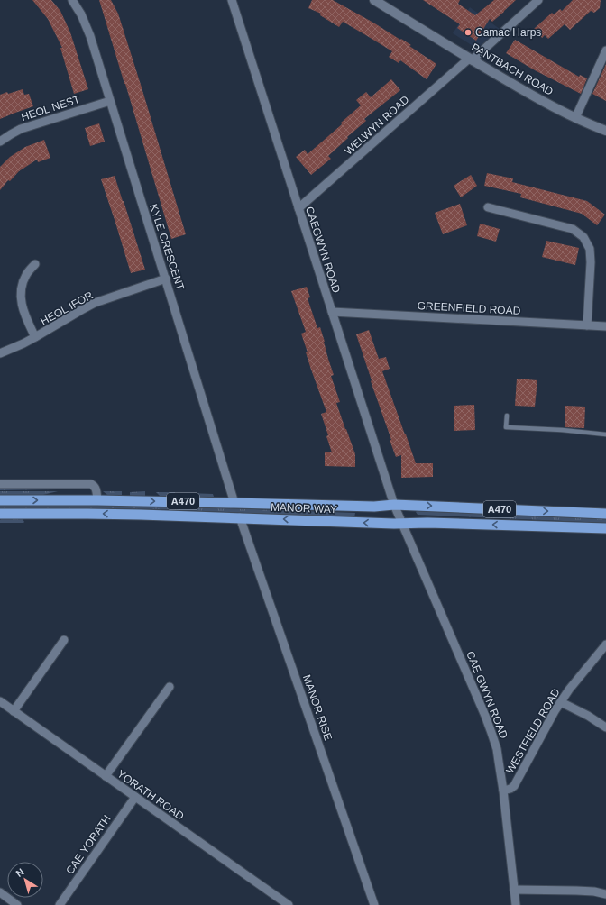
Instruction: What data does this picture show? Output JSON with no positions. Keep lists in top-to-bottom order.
{
  "streets": {
    "highway": ["A470", "MANOR WAY"],
    "street": [
      "PANTBACH ROAD",
      "HEOL NEST",
      "WELWYN ROAD",
      "KYLE CRESCENT",
      "CAEGWYN ROAD",
      "HEOL IFOR",
      "GREENFIELD ROAD",
      "CAE GWYN ROAD",
      "MANOR RISE",
      "WESTFIELD ROAD",
      "YORATH ROAD",
      "CAE YORATH"
    ]
  },
  "crossings": [
    ["PANTBACH ROAD", "WELWYN ROAD"],
    ["HEOL NEST", "KYLE CRESCENT"],
    ["WELWYN ROAD", "CAEGWYN ROAD"],
    ["KYLE CRESCENT", "HEOL IFOR"],
    ["KYLE CRESCENT", "MANOR WAY"],
    ["CAEGWYN ROAD", "GREENFIELD ROAD"],
    ["CAEGWYN ROAD", "MANOR WAY"],
    ["CAEGWYN ROAD", "CAE GWYN ROAD"],
    ["MANOR WAY", "CAE GWYN ROAD"],
    ["MANOR WAY", "MANOR RISE"],
    ["CAE GWYN ROAD", "WESTFIELD ROAD"],
    ["YORATH ROAD", "CAE YORATH"]
  ],
  "places": ["Camac Harps"],
  "north": "top left"
}
